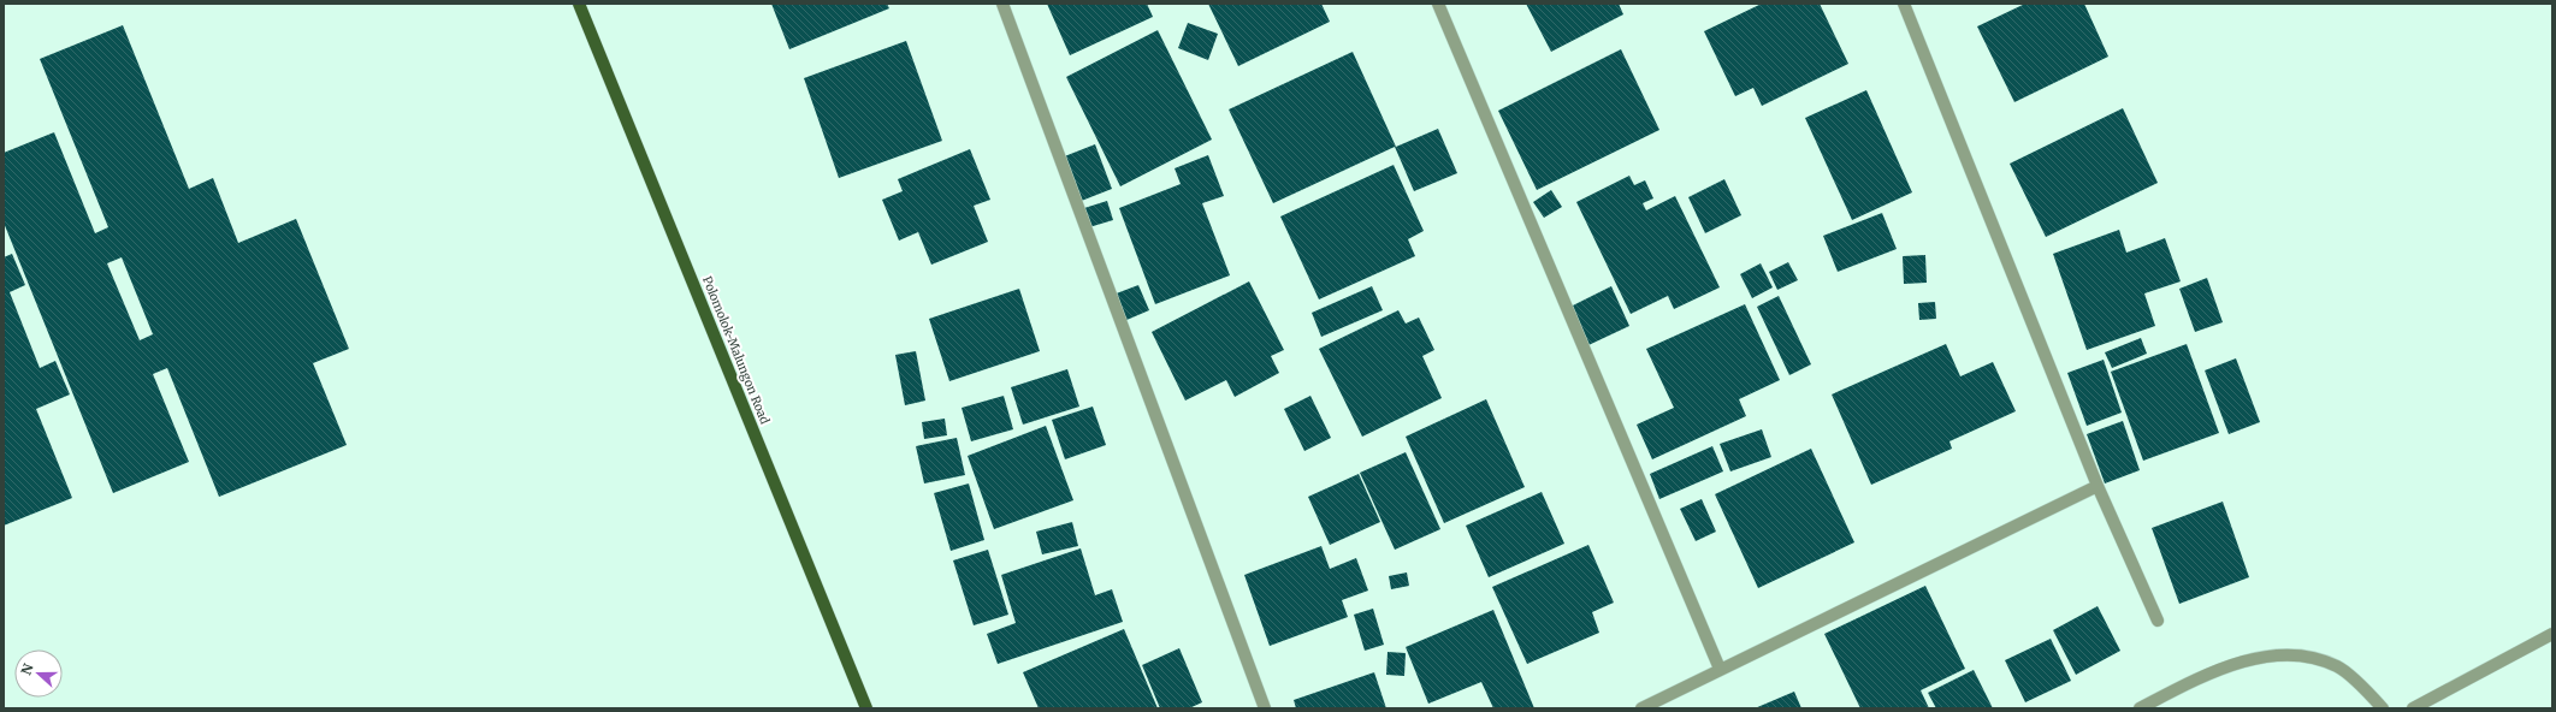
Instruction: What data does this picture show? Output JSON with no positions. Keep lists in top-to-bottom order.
{
  "streets": {
    "main road": ["Polomolok-Malungon Road"]
  },
  "north": "left"
}
